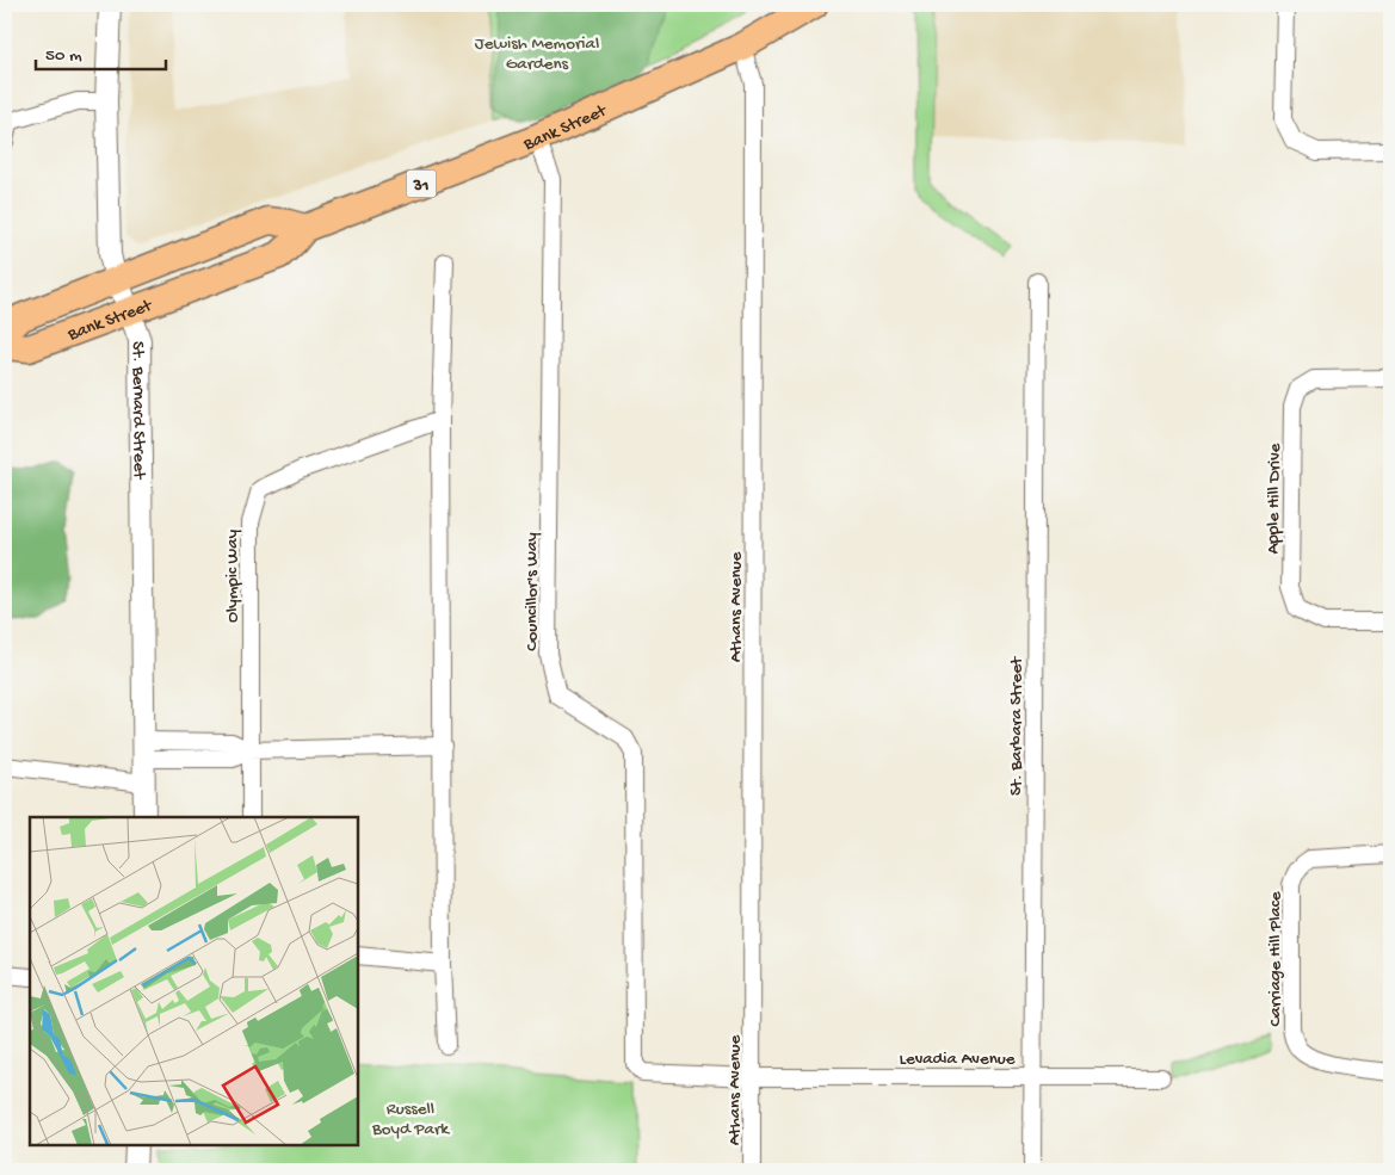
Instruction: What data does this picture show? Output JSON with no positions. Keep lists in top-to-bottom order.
{
  "streets": {
    "main road": ["Bank Street", "31"],
    "street": [
      "St. Bernard Street",
      "Apple Hill Drive",
      "Olympic Way",
      "Councillor's Way",
      "Athans Avenue",
      "St. Barbara Street",
      "Carriage Hill Place",
      "Levadia Avenue"
    ]
  },
  "crossings": [
    ["Bank Street", "St. Bernard Street"],
    ["Bank Street", "Councillor's Way"],
    ["Bank Street", "Athans Avenue"],
    ["Councillor's Way", "Athans Avenue"],
    ["Councillor's Way", "Levadia Avenue"],
    ["Athans Avenue", "Levadia Avenue"],
    ["St. Barbara Street", "Levadia Avenue"]
  ],
  "parks": ["Jewish Memorial Gardens", "Russell Boyd Park"],
  "scale_bar": "50 m"
}
